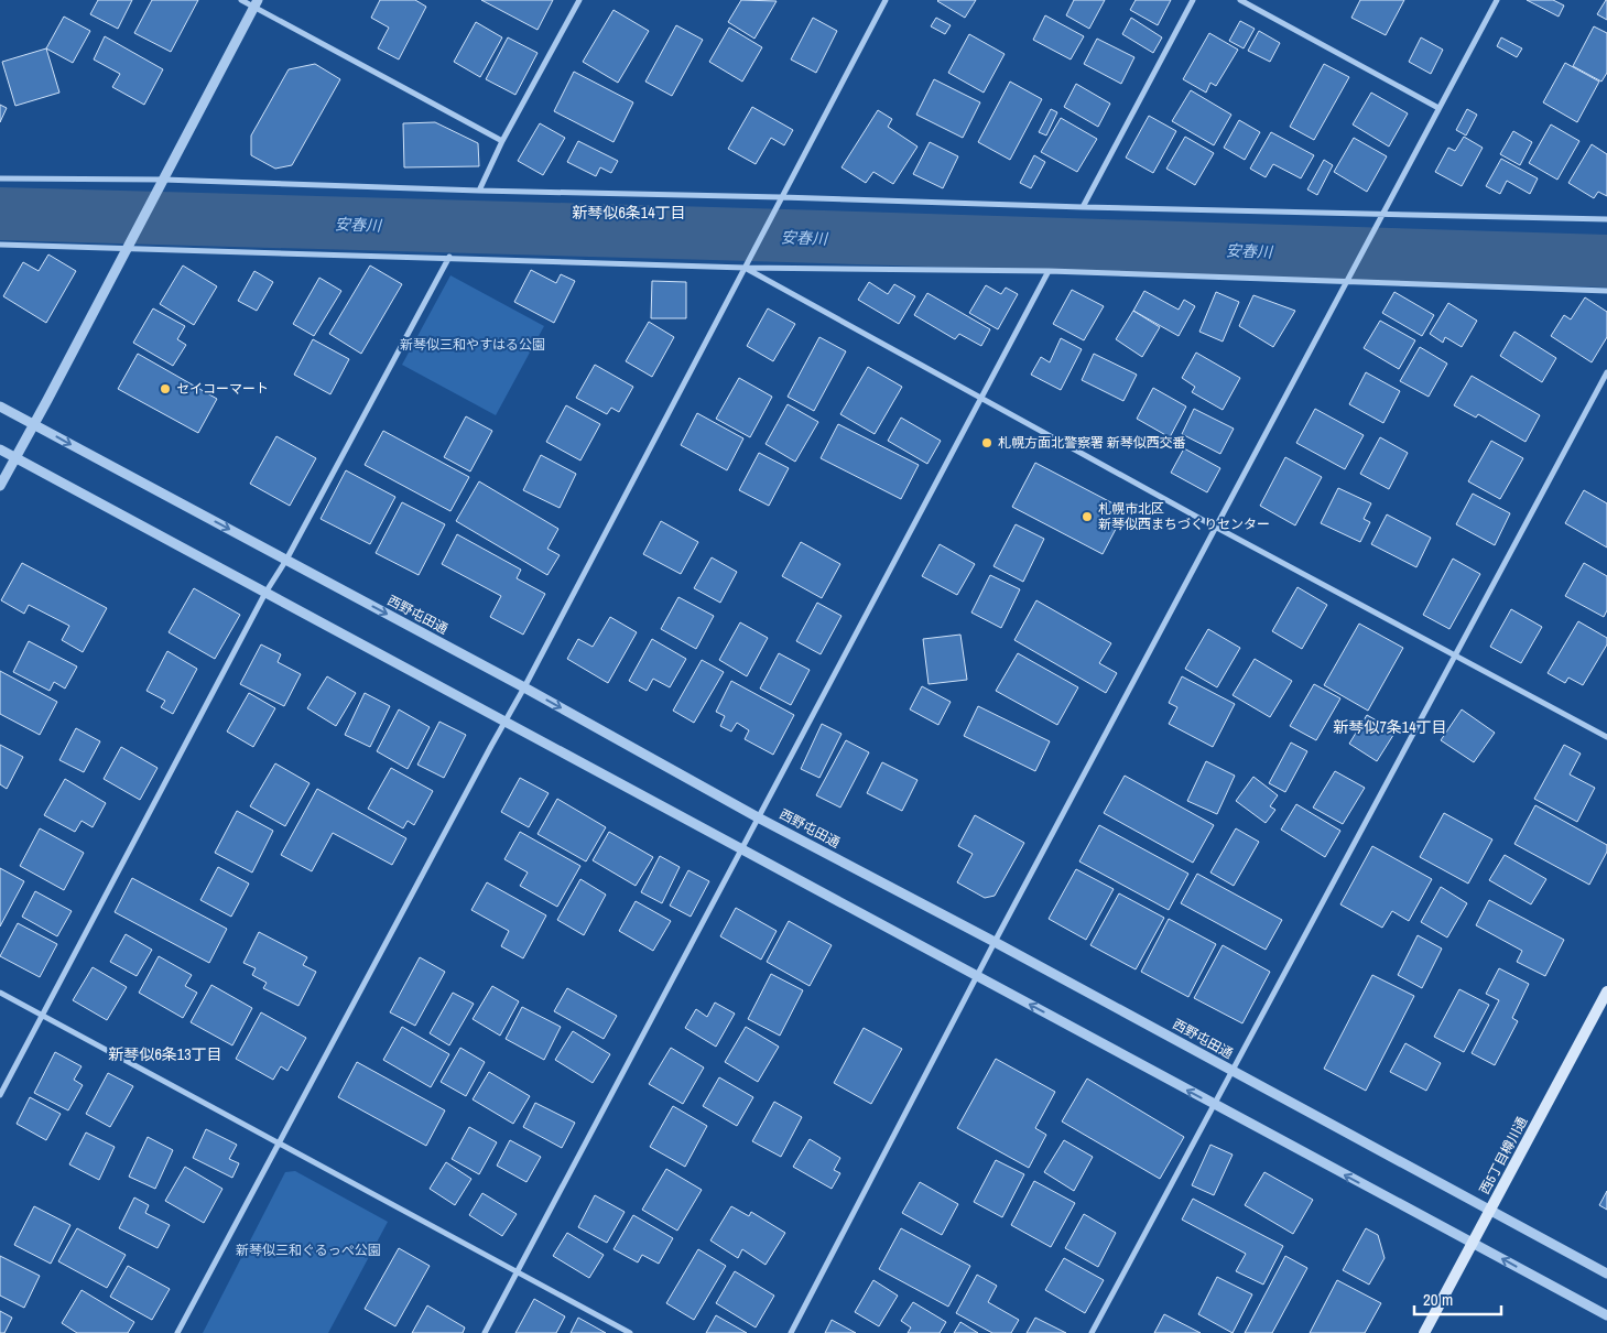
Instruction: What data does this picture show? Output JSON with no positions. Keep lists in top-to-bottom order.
{
  "streets": {
    "main road": ["西5丁目樽川通"],
    "street": ["西野屯田通"]
  },
  "crossings": [
    ["西野屯田通", "西5丁目樽川通"]
  ],
  "districts": ["新琴似6条14丁目", "新琴似7条14丁目", "新琴似6条13丁目"],
  "water": ["安春川"],
  "parks": ["新琴似三和やすはる公園", "新琴似三和ぐるっぺ公園"],
  "places": ["セイコーマート", "札幌方面北警察署 新琴似西交番", "札幌市北区 新琴似西まちづくりセンター"],
  "scale_bar": "20 m"
}
